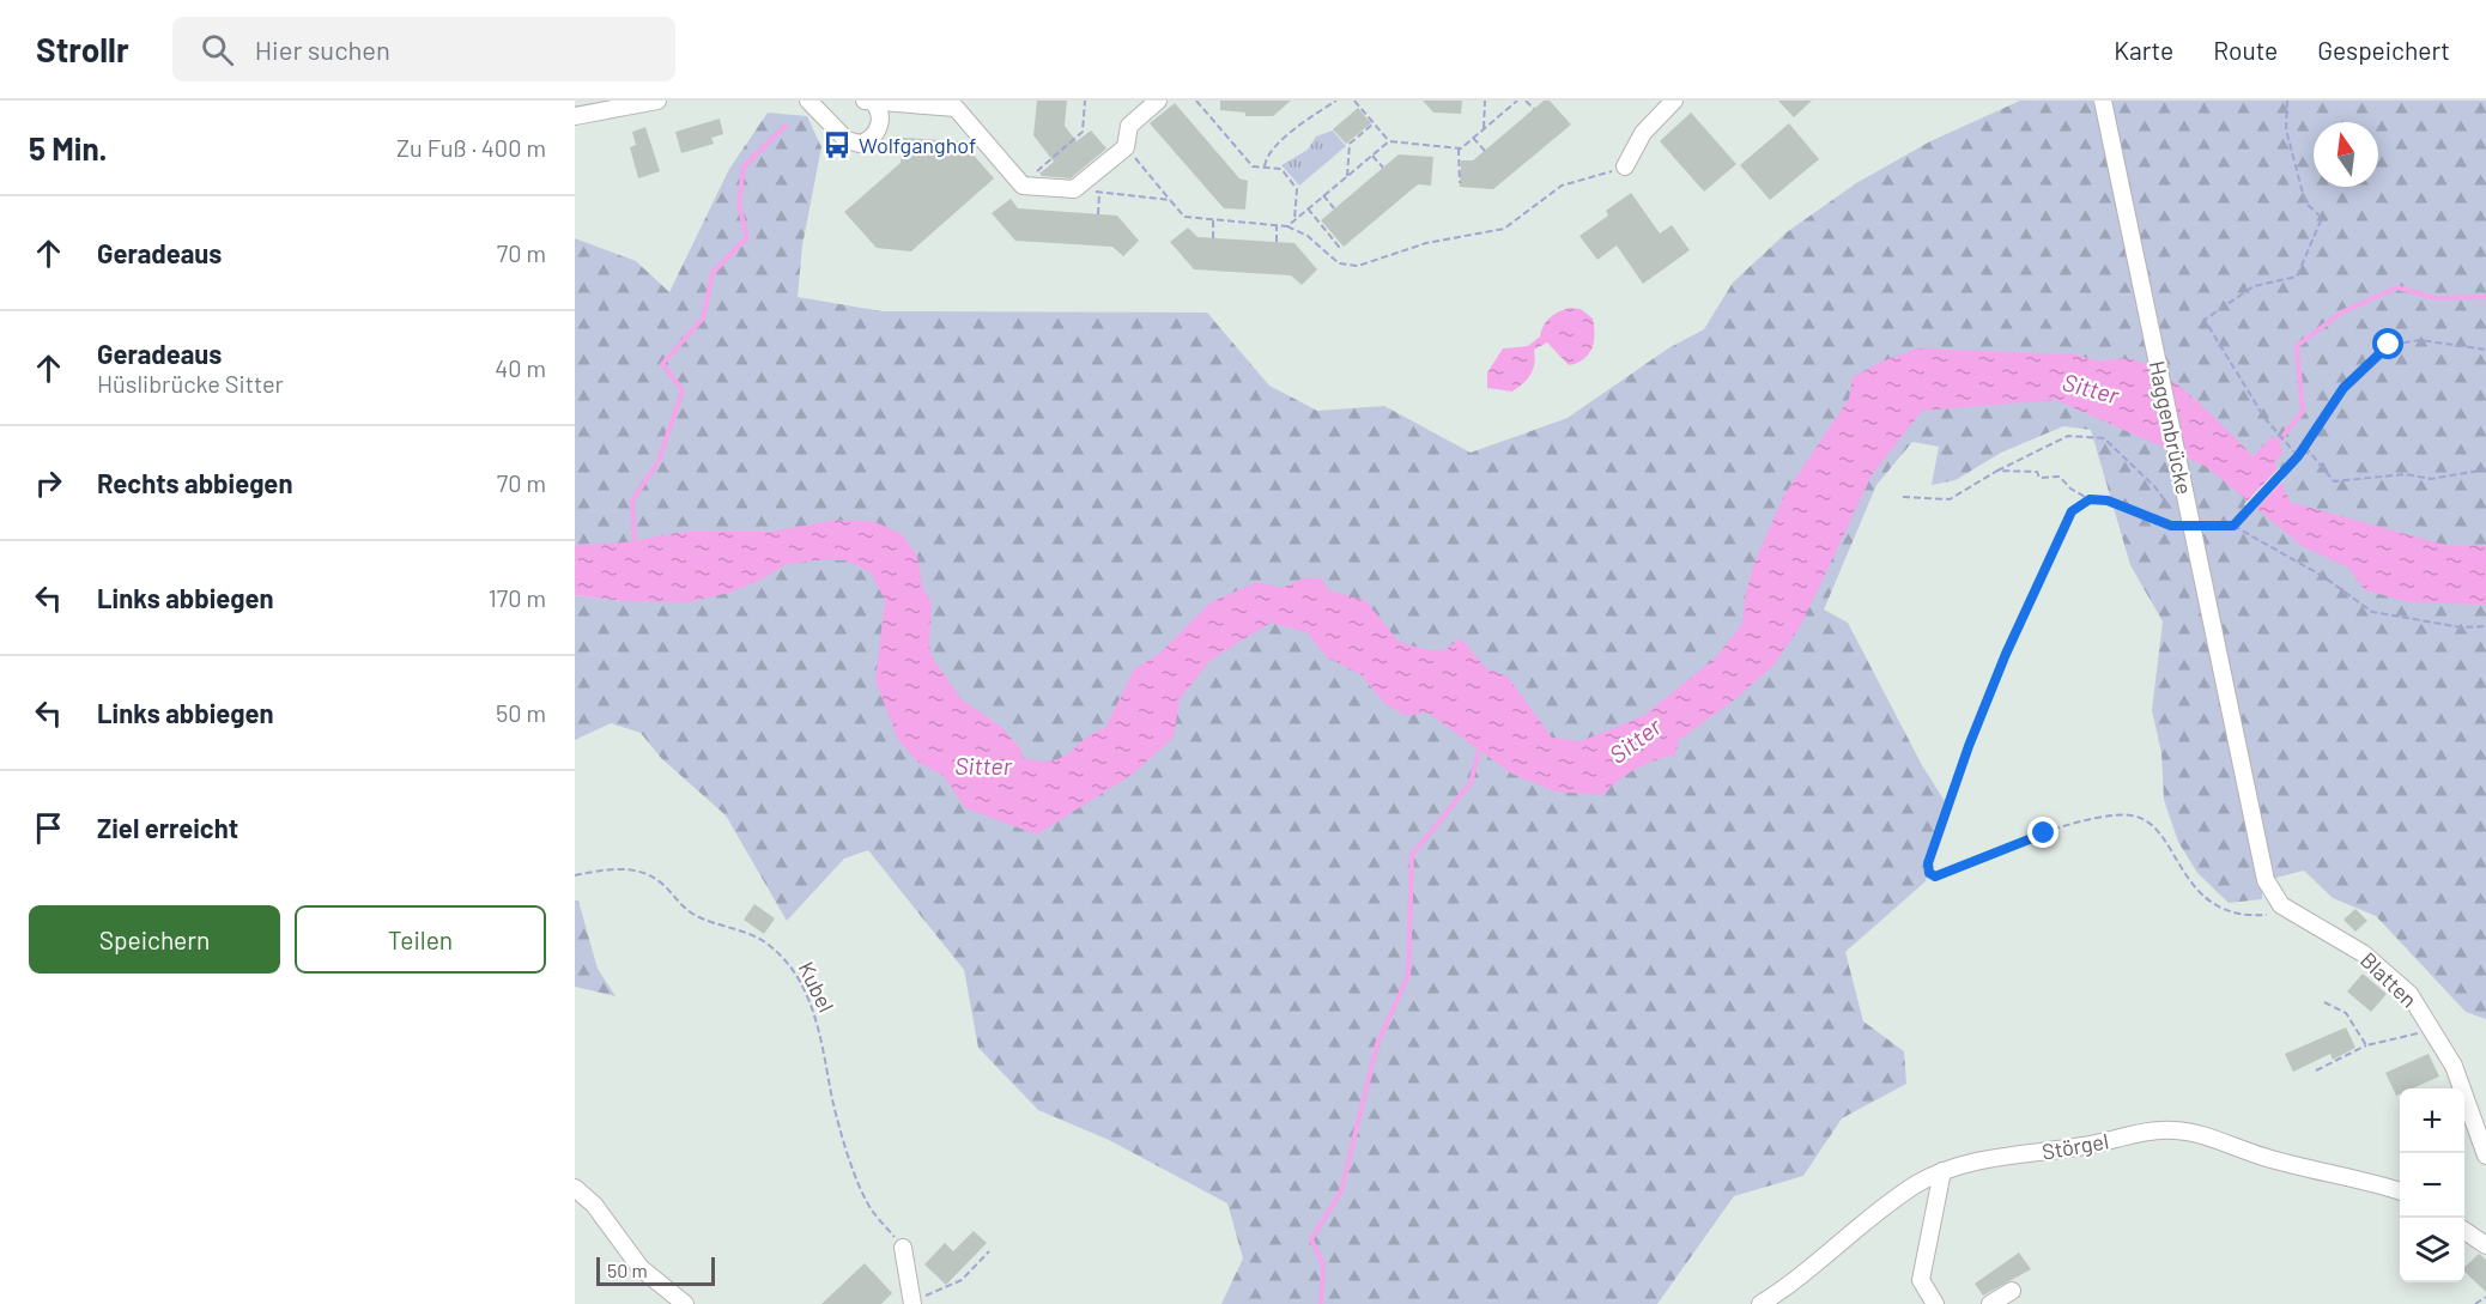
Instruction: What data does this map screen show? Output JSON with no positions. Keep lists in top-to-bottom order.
{
  "streets": {
    "street": ["Haggenbrücke", "Blatten", "Störgel"],
    "path": ["Kubel"]
  },
  "crossings": [
    ["Haggenbrücke", "Blatten"]
  ],
  "water": ["Sitter"],
  "places": {
    "bus stop": ["Wolfganghof"]
  },
  "scale_bar": "50 m",
  "north": "top",
  "page": {
    "header": "Strollr",
    "search": "Hier suchen",
    "nav": ["Karte", "Route", "Gespeichert"],
    "heading": ["5 Min.", "Zu Fuß · 400 m"],
    "list": [
      ["Geradeaus", "70 m"],
      ["Geradeaus", "Hüslibrücke Sitter", "40 m"],
      ["Rechts abbiegen", "70 m"],
      ["Links abbiegen", "170 m"],
      ["Links abbiegen", "50 m"],
      "Ziel erreicht"
    ],
    "buttons": ["Speichern", "Teilen"],
    "map_buttons": ["+", "−"],
    "scale": "50 m"
  }
}
